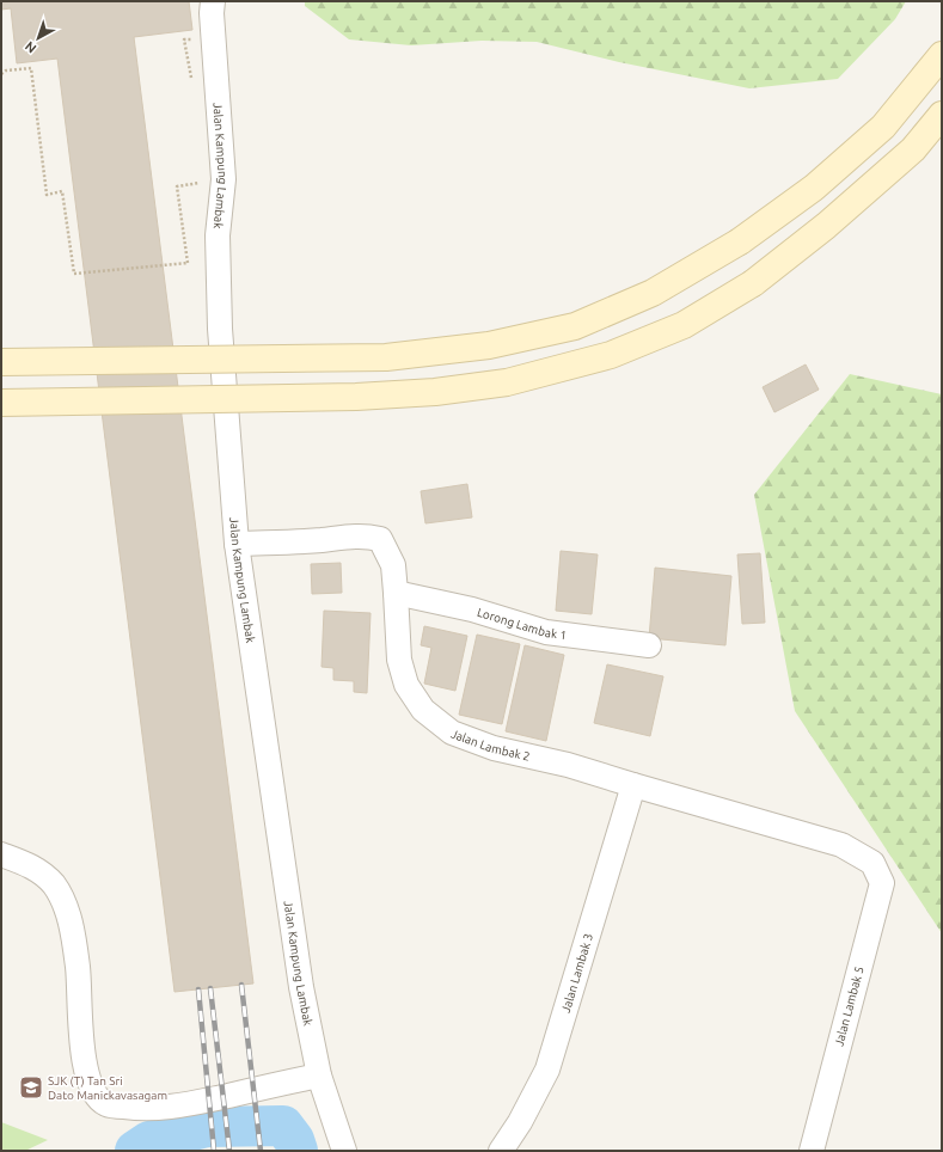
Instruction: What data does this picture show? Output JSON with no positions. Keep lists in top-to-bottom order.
{
  "streets": {
    "street": [
      "Jalan Kampung Lambak",
      "Lorong Lambak 1",
      "Jalan Lambak 2",
      "Jalan Lambak 3",
      "Jalan Lambak 5"
    ]
  },
  "crossings": [
    ["Jalan Kampung Lambak", "Jalan Lambak 2"],
    ["Lorong Lambak 1", "Jalan Lambak 2"],
    ["Jalan Lambak 2", "Jalan Lambak 3"],
    ["Jalan Lambak 2", "Jalan Lambak 5"]
  ],
  "places": {
    "school or university": ["SJK (T) Tan Sri Dato Manickavasagam"]
  },
  "north": "bottom left"
}
